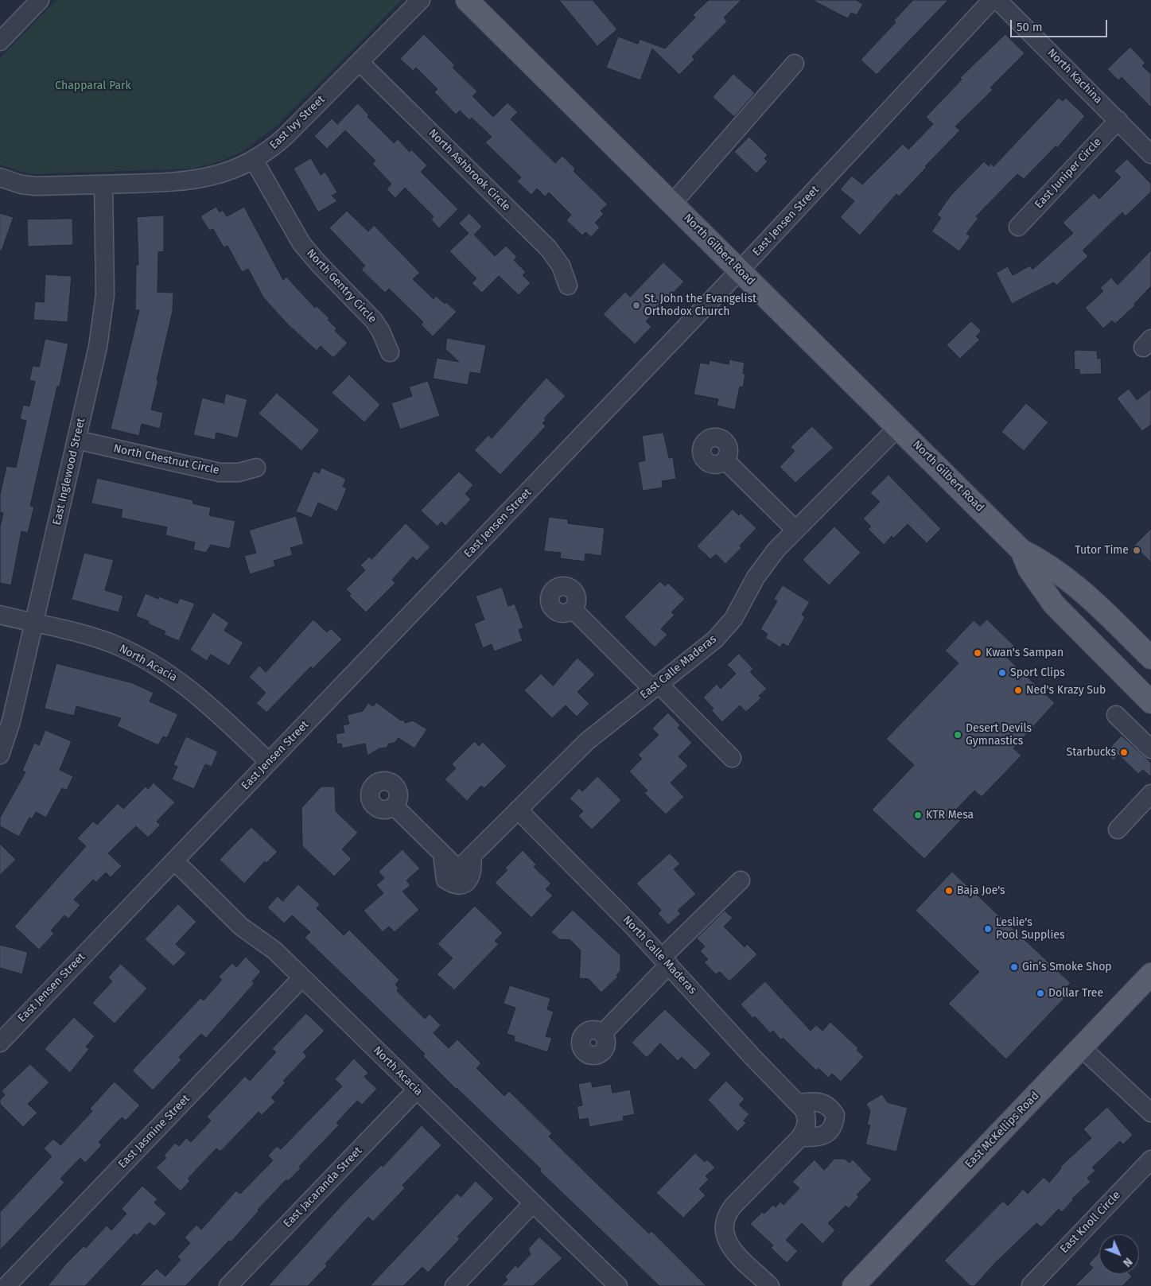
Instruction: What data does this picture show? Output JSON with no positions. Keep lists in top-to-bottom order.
{
  "streets": {
    "main road": ["North Gilbert Road", "East McKellips Road"],
    "street": [
      "North Kachina",
      "East Ivy Street",
      "North Ashbrook Circle",
      "East Juniper Circle",
      "East Jensen Street",
      "North Gentry Circle",
      "North Chestnut Circle",
      "East Inglewood Street",
      "North Acacia",
      "East Calle Maderas",
      "North Calle Maderas",
      "East Jasmine Street",
      "East Jacaranda Street",
      "East Knoll Circle"
    ]
  },
  "crossings": [
    ["North Kachina", "East Juniper Circle"],
    ["East Ivy Street", "North Ashbrook Circle"],
    ["East Ivy Street", "North Gentry Circle"],
    ["East Ivy Street", "East Inglewood Street"],
    ["East Jensen Street", "North Gilbert Road"],
    ["East Jensen Street", "North Acacia"],
    ["North Gilbert Road", "East Calle Maderas"],
    ["North Chestnut Circle", "East Inglewood Street"],
    ["East Inglewood Street", "North Acacia"],
    ["North Acacia", "East Jasmine Street"],
    ["North Acacia", "East Jacaranda Street"],
    ["East Calle Maderas", "North Calle Maderas"]
  ],
  "parks": ["Chapparal Park"],
  "places": [
    "St. John the Evangelist Orthodox Church",
    "Tutor Time",
    "Kwan's Sampan",
    "Sport Clips",
    "Ned's Krazy Sub",
    "Desert Devils Gymnastics",
    "Starbucks",
    "KTR Mesa",
    "Baja Joe's",
    "Leslie's Pool Supplies",
    "Gin’s Smoke Shop",
    "Dollar Tree"
  ],
  "scale_bar": "50 m",
  "north": "bottom right"
}
